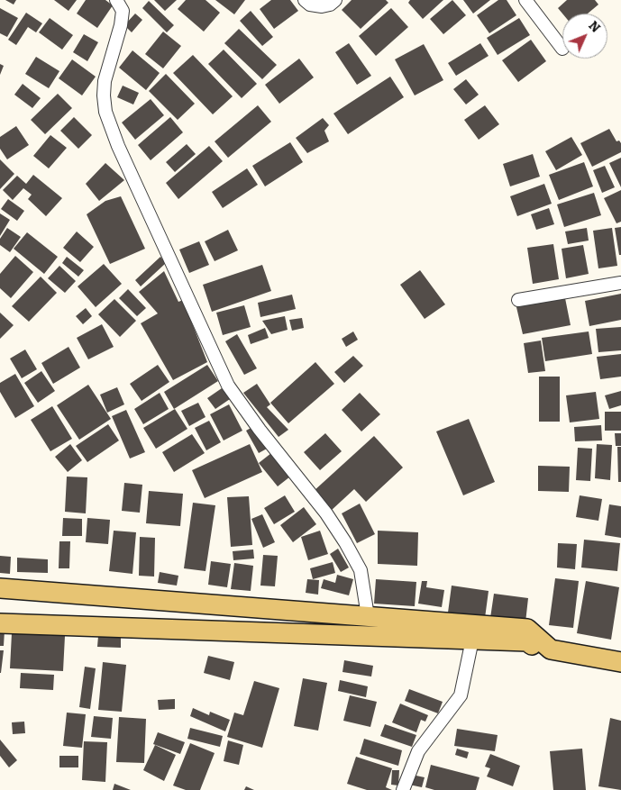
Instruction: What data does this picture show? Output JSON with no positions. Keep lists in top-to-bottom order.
{
  "north": "top right"
}
